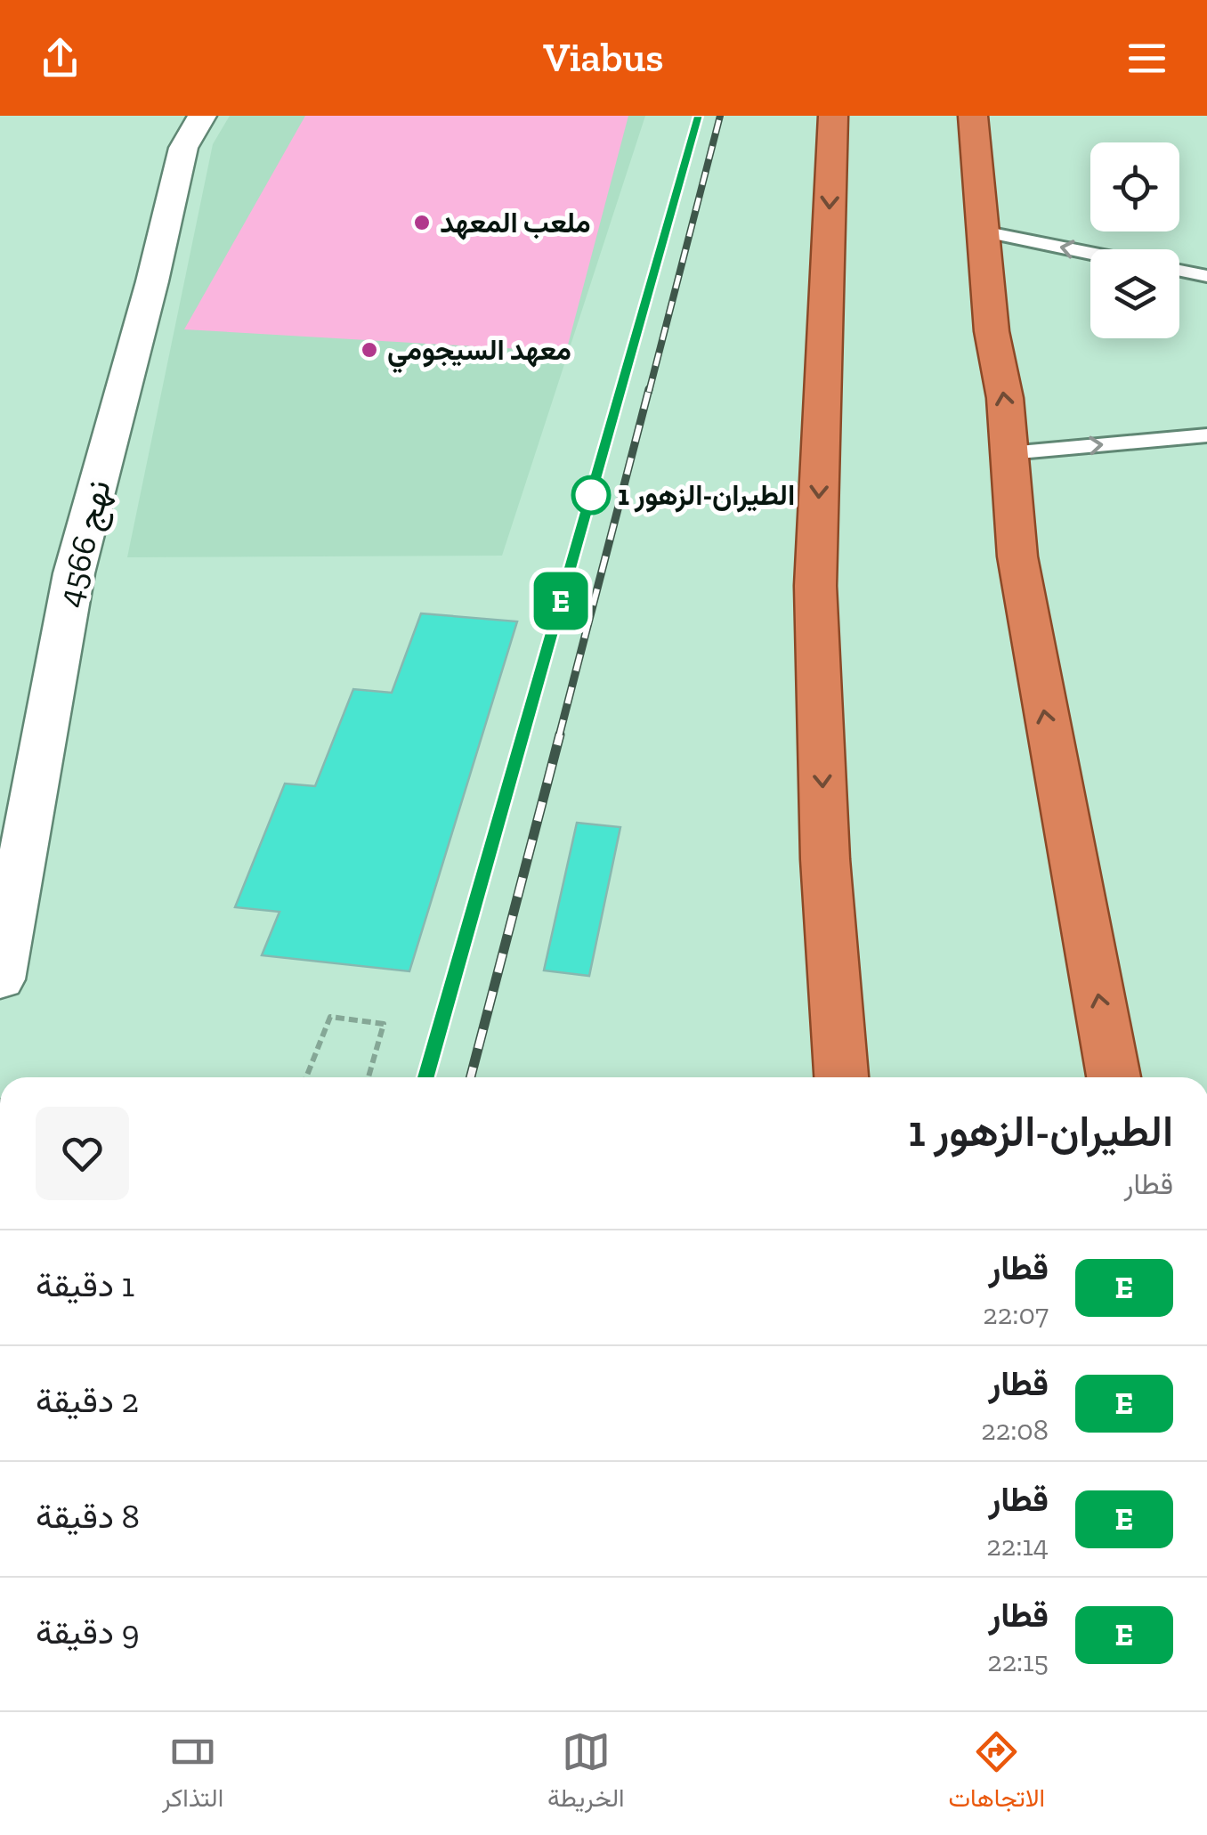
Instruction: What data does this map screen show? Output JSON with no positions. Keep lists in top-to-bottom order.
{
  "streets": {
    "street": ["نهج 4566"]
  },
  "places": ["ملعب المعهد", "معهد السيجومي", "الطيران-الزهور 1"],
  "page": {
    "header": "Viabus",
    "on_map": "E",
    "heading": ["الطيران-الزهور 1", "قطار"],
    "list": [
      {
        "mark": "E",
        "name": "قطار",
        "note": "22:07",
        "value": "1 دقيقة"
      },
      {
        "mark": "E",
        "name": "قطار",
        "note": "22:08",
        "value": "2 دقيقة"
      },
      {
        "mark": "E",
        "name": "قطار",
        "note": "22:14",
        "value": "8 دقيقة"
      },
      {
        "mark": "E",
        "name": "قطار",
        "note": "22:15",
        "value": "9 دقيقة"
      }
    ],
    "tabs": ["الاتجاهات", "الخريطة", "التذاكر"]
  }
}
